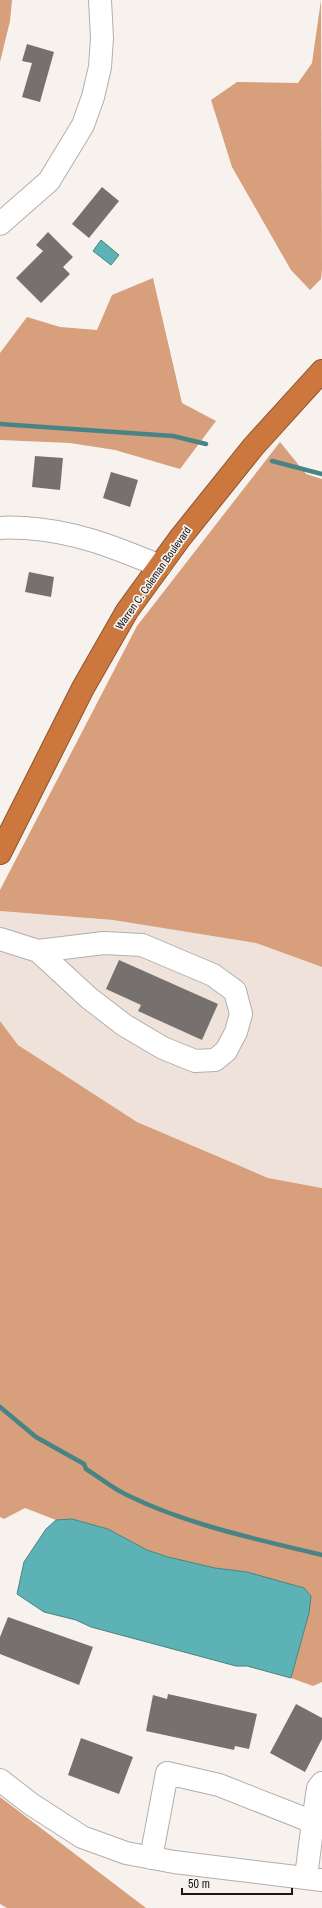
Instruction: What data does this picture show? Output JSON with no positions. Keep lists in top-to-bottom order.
{
  "streets": {
    "highway": ["Warren C. Coleman Boulevard"]
  },
  "scale_bar": "50 m"
}
